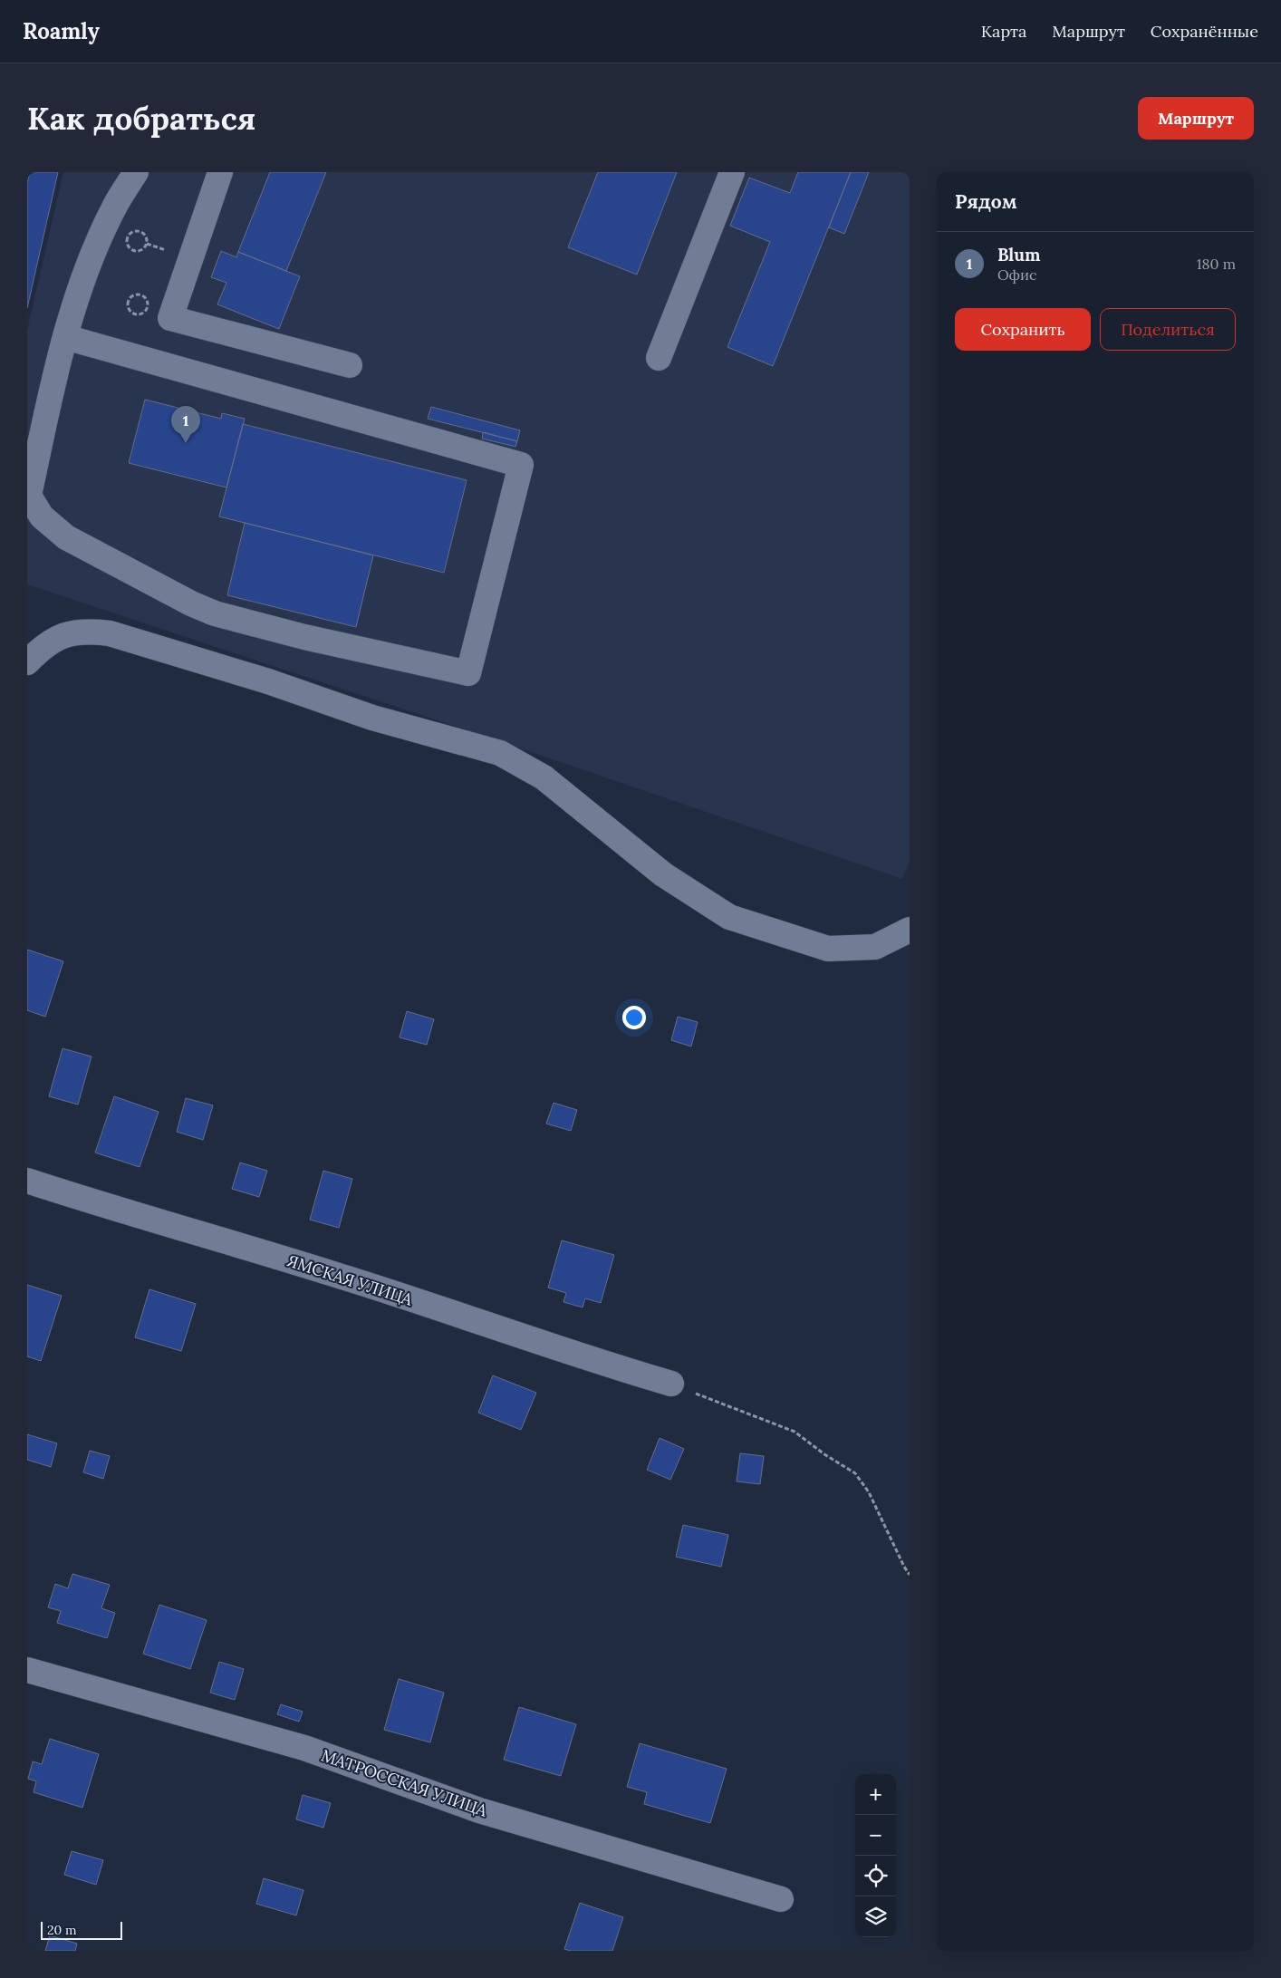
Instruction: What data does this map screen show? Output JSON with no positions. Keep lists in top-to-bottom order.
{
  "streets": {
    "street": ["ЯМСКАЯ УЛИЦА", "МАТРОССКАЯ УЛИЦА"]
  },
  "scale_bar": "20 m",
  "page": {
    "header": "Roamly",
    "nav": ["Карта", "Маршрут", "Сохранённые"],
    "buttons": [
      "Маршрут",
      ["Сохранить", "Поделиться"]
    ],
    "title": "Как добраться",
    "heading": "Рядом",
    "list": [
      {
        "mark": "1",
        "name": "Blum",
        "note": "Офис",
        "value": "180 m"
      }
    ],
    "pins": "1",
    "map_buttons": ["+", "−"],
    "scale": "20 m"
  }
}
